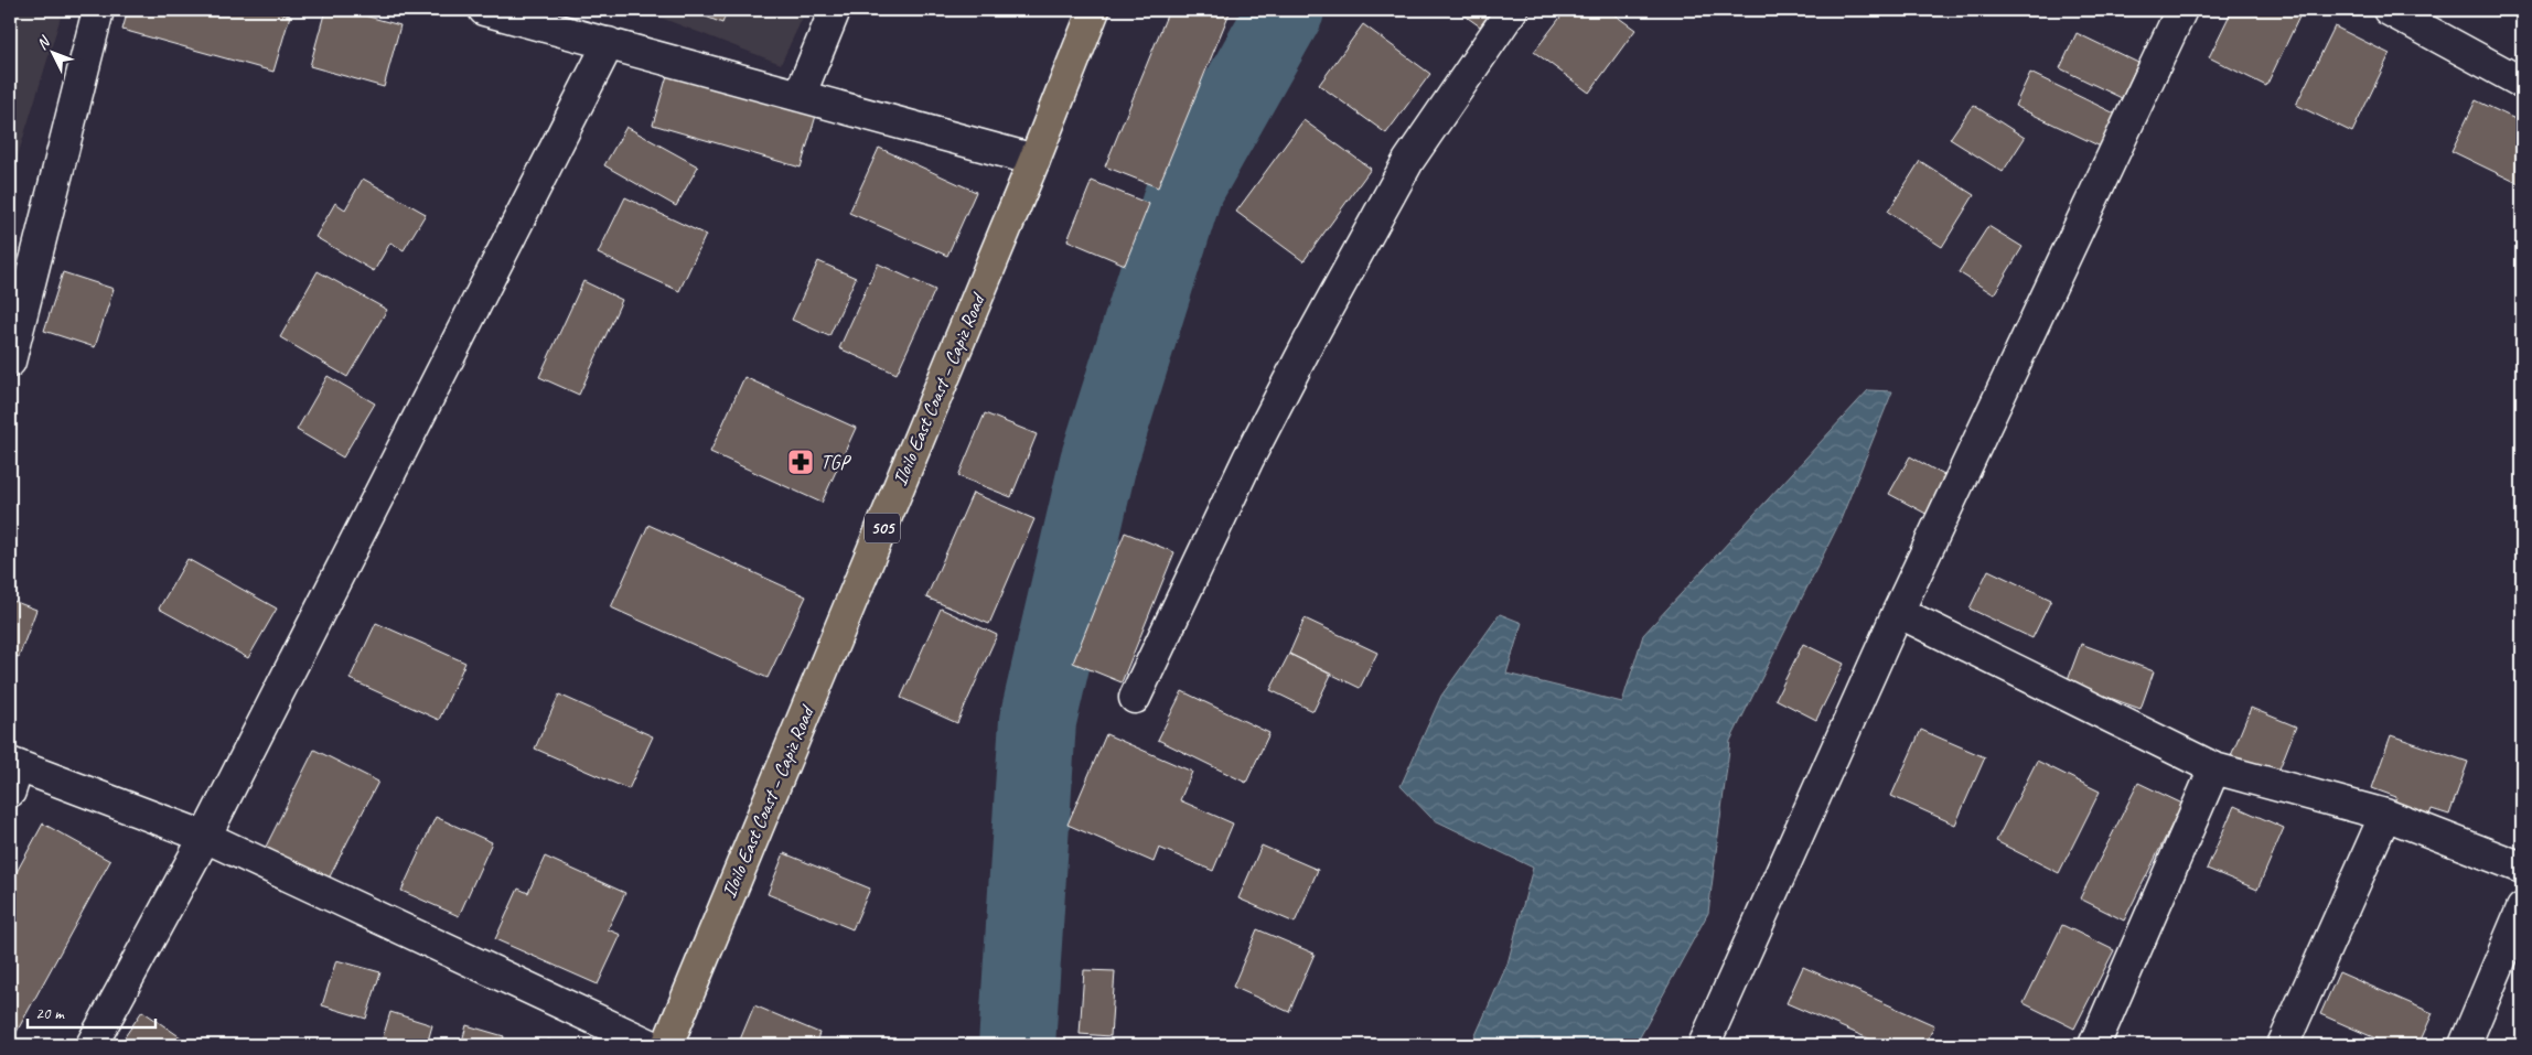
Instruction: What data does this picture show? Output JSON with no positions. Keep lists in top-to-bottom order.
{
  "streets": {
    "main road": ["Iloilo East Coast – Capiz Road", "505"]
  },
  "places": {
    "pharmacy": ["TGP"]
  },
  "scale_bar": "20 m",
  "north": "top left"
}
